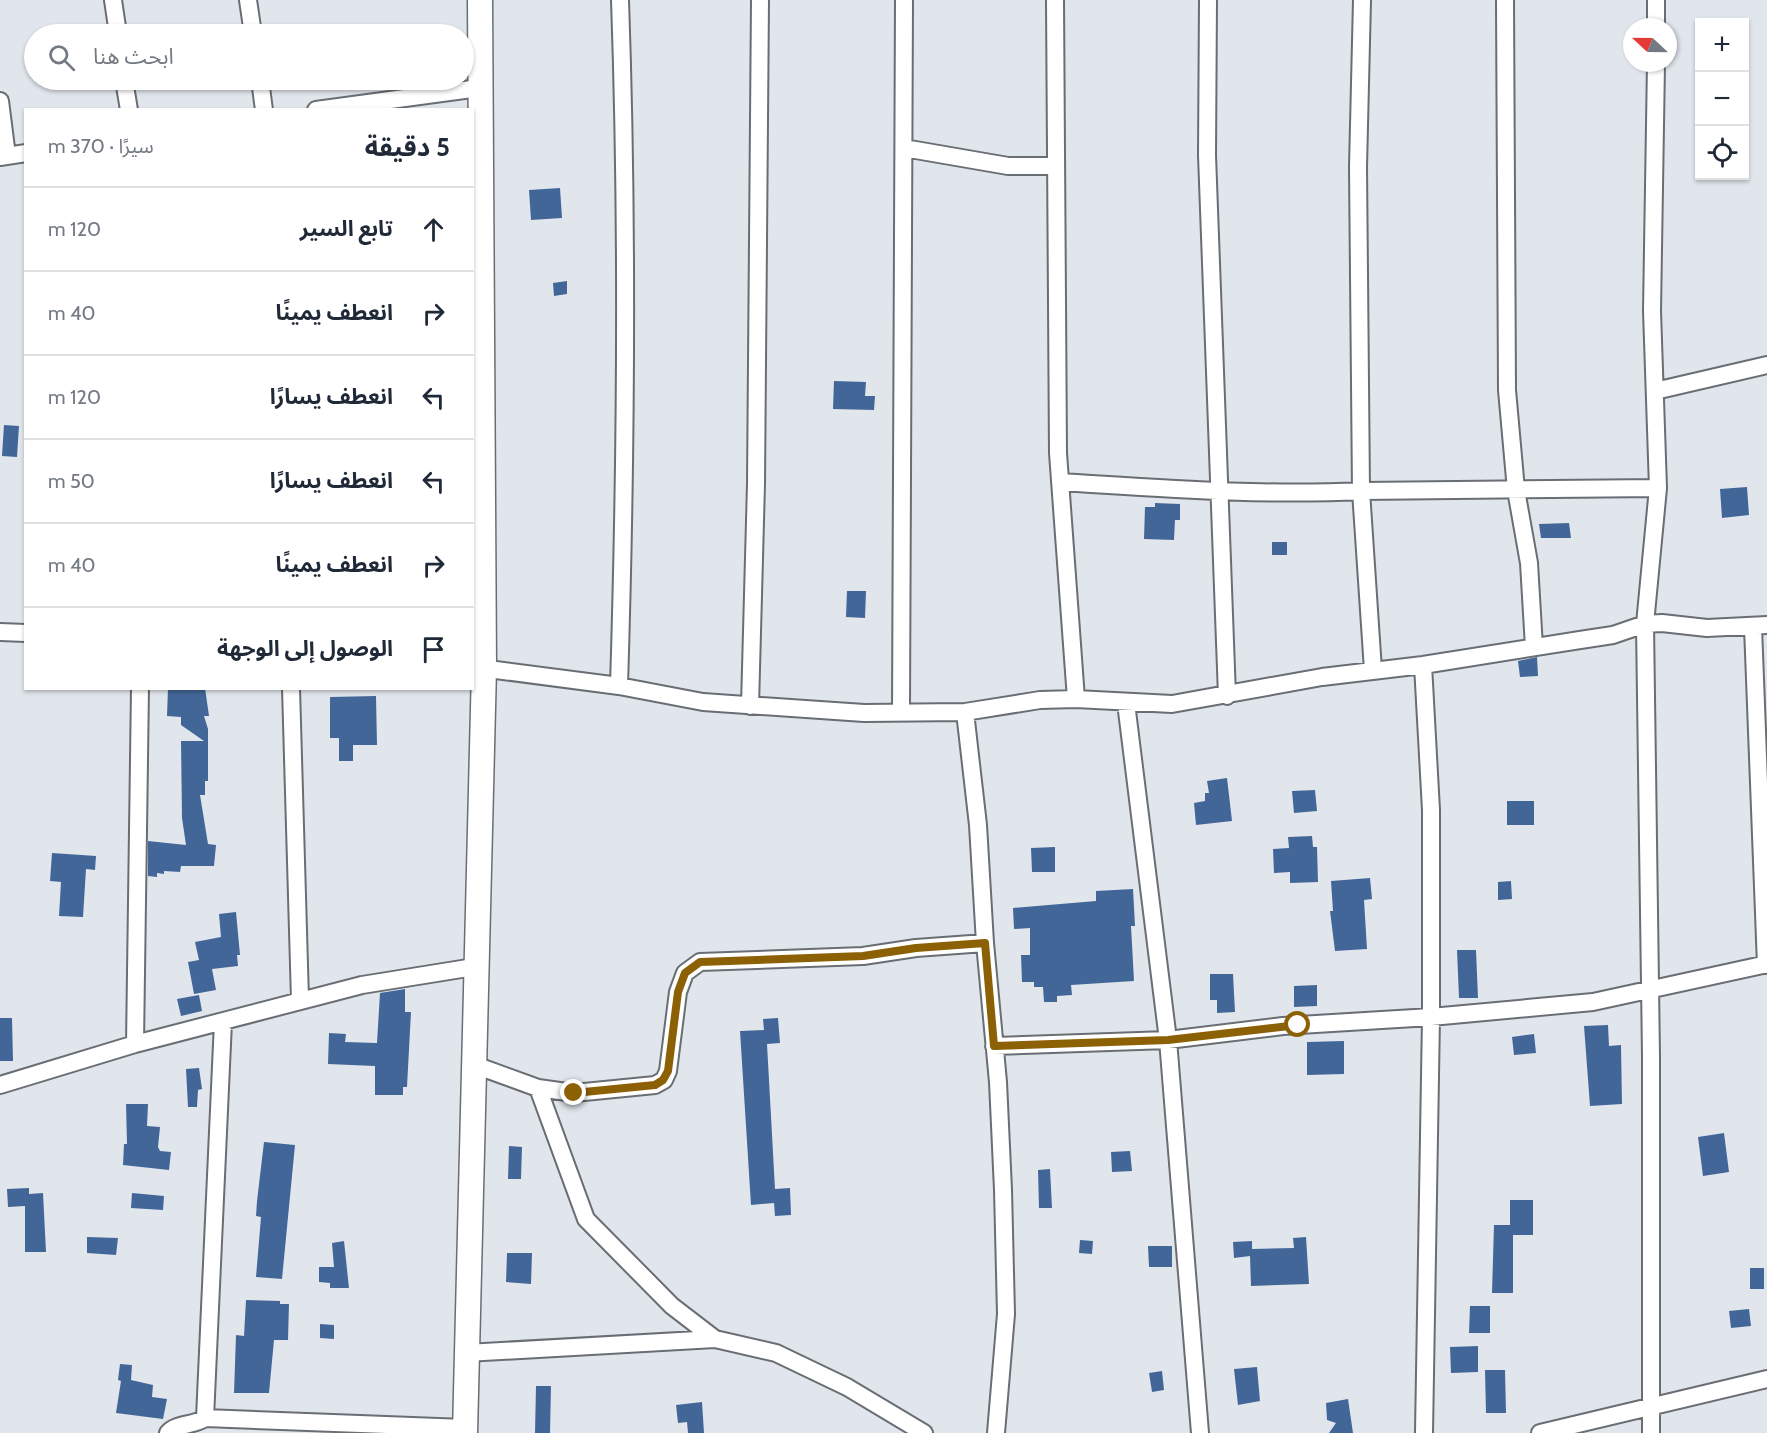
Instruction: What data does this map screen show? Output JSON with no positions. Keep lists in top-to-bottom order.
{
  "north": "left",
  "page": {
    "map_buttons": ["+", "−"],
    "search": "ابحث هنا",
    "heading": ["5 دقيقة", "سيرًا · 370 m"],
    "list": [
      ["تابع السير", "120 m"],
      ["انعطف يمينًا", "40 m"],
      ["انعطف يسارًا", "120 m"],
      ["انعطف يسارًا", "50 m"],
      ["انعطف يمينًا", "40 m"],
      "الوصول إلى الوجهة"
    ]
  }
}
